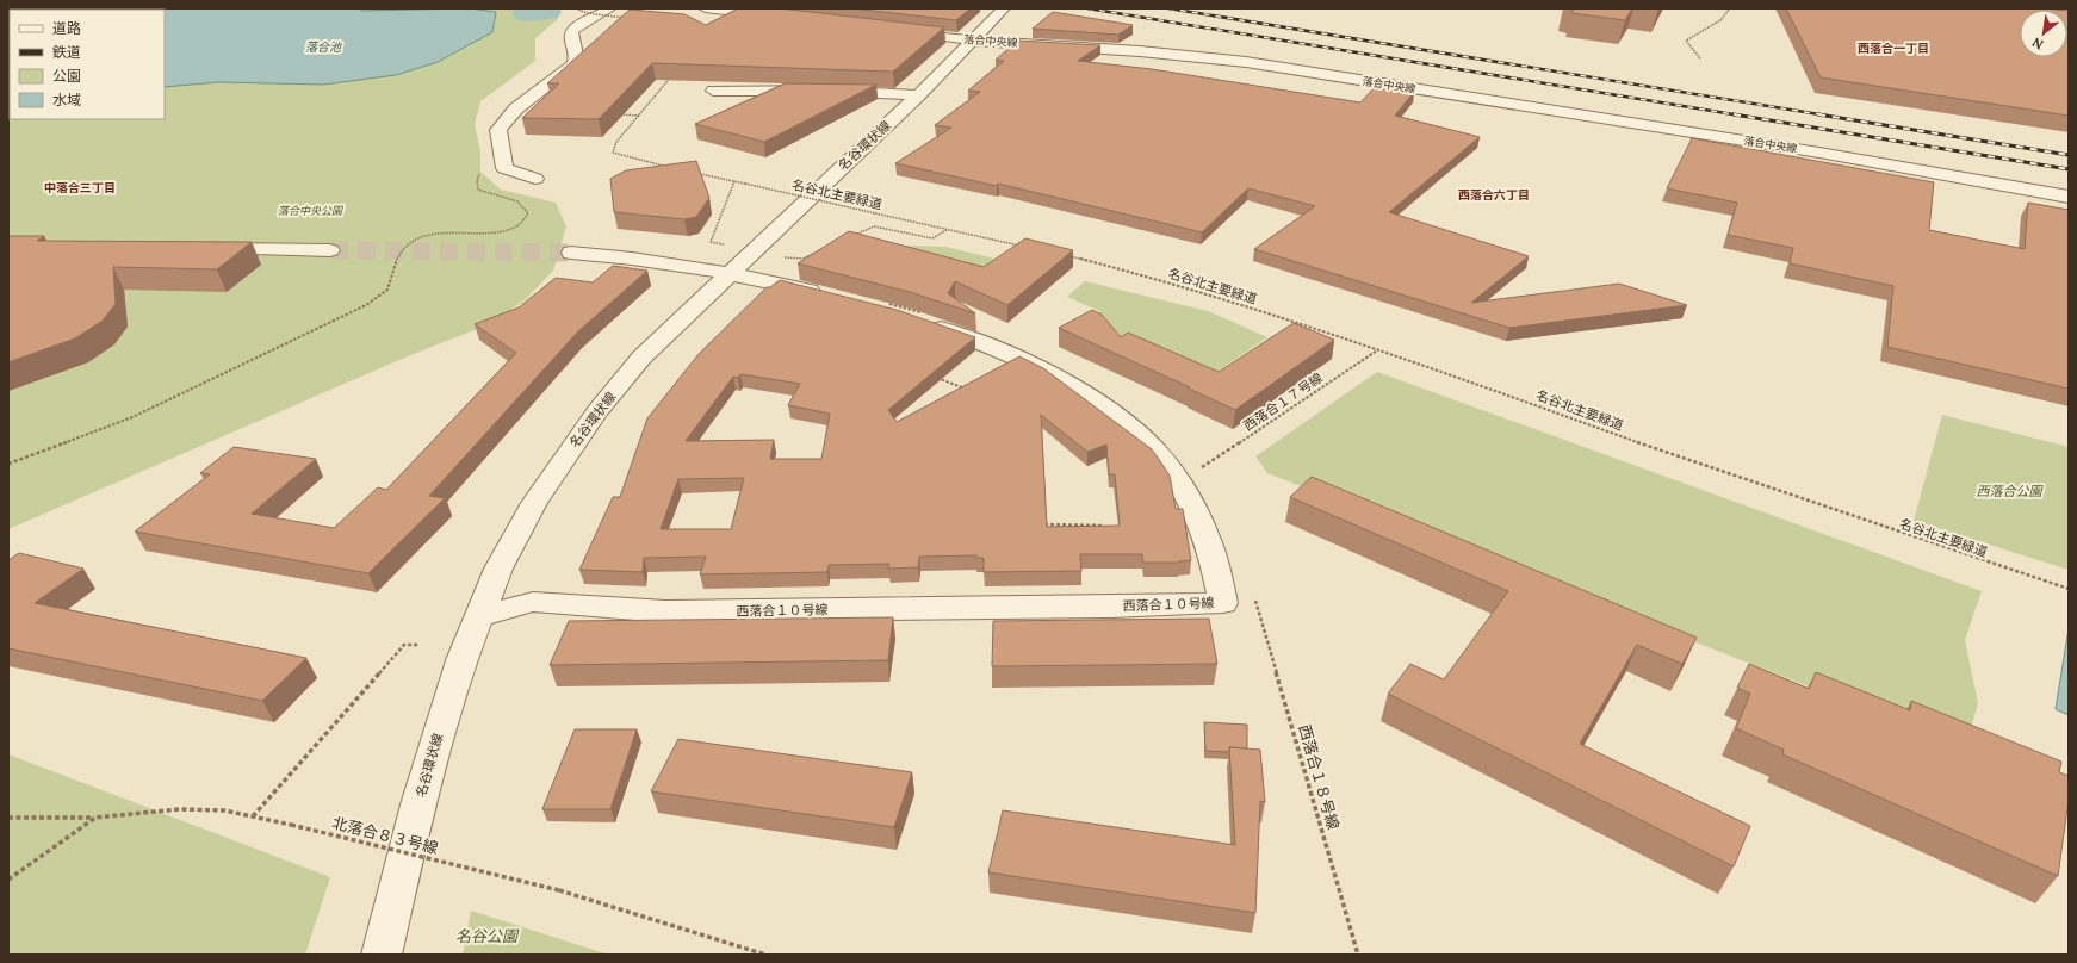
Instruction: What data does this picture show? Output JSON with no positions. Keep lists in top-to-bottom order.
{
  "streets": {
    "street": ["落合中央線", "名谷環状線", "西落合１０号線"],
    "path": [
      "名谷北主要緑道",
      "西落合１７号線",
      "西落合１８号線",
      "北落合８３号線"
    ]
  },
  "crossings": [
    ["落合中央線", "名谷環状線"],
    ["名谷環状線", "西落合１０号線"],
    ["名谷北主要緑道", "西落合１７号線"]
  ],
  "districts": ["西落合一丁目", "中落合三丁目", "西落合六丁目"],
  "water": ["落合池"],
  "parks": ["落合中央公園", "西落合公園", "名谷公園"],
  "legend": [
    "道路",
    "鉄道",
    "公園",
    "水域"
  ],
  "north": "bottom left"
}
